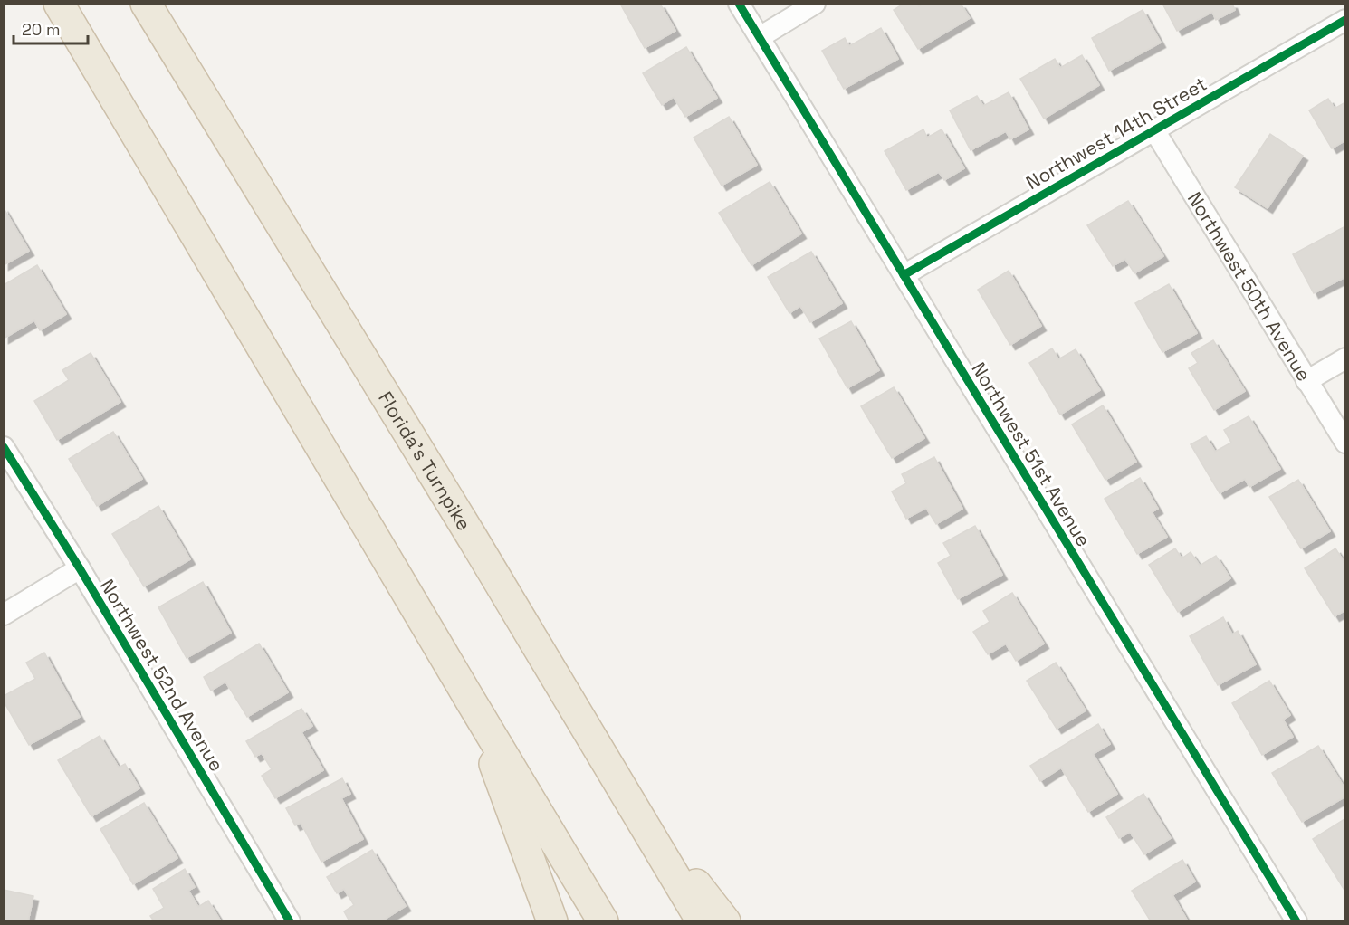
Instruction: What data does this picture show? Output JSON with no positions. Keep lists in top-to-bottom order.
{
  "streets": {
    "highway": ["Florida's Turnpike"],
    "street": [
      "Northwest 14th Street",
      "Northwest 50th Avenue",
      "Northwest 51st Avenue",
      "Northwest 52nd Avenue"
    ]
  },
  "crossings": [
    ["Northwest 14th Street", "Northwest 50th Avenue"],
    ["Northwest 14th Street", "Northwest 51st Avenue"]
  ],
  "scale_bar": "20 m"
}
